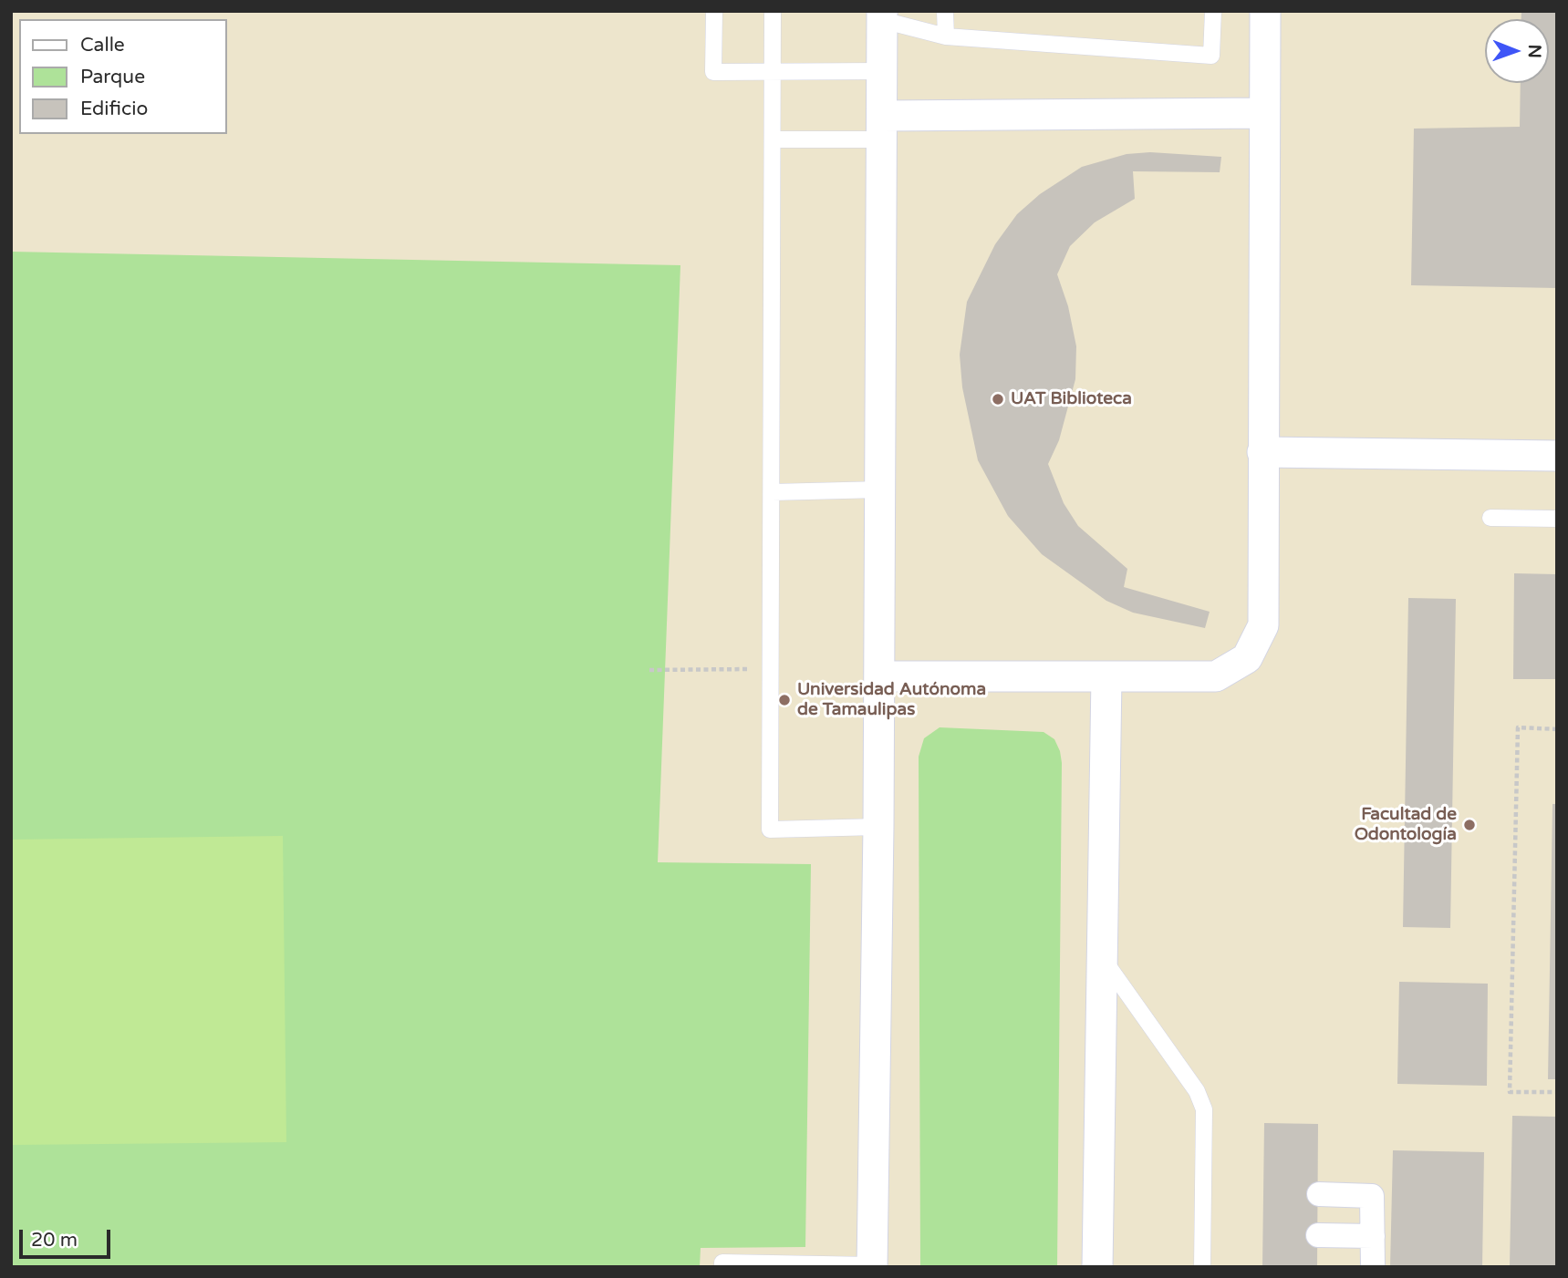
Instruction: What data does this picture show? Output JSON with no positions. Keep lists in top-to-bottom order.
{
  "places": ["UAT Biblioteca", "Universidad Autónoma de Tamaulipas", "Facultad de Odontología"],
  "legend": ["Calle", "Parque", "Edificio"],
  "scale_bar": "20 m",
  "north": "right"
}
